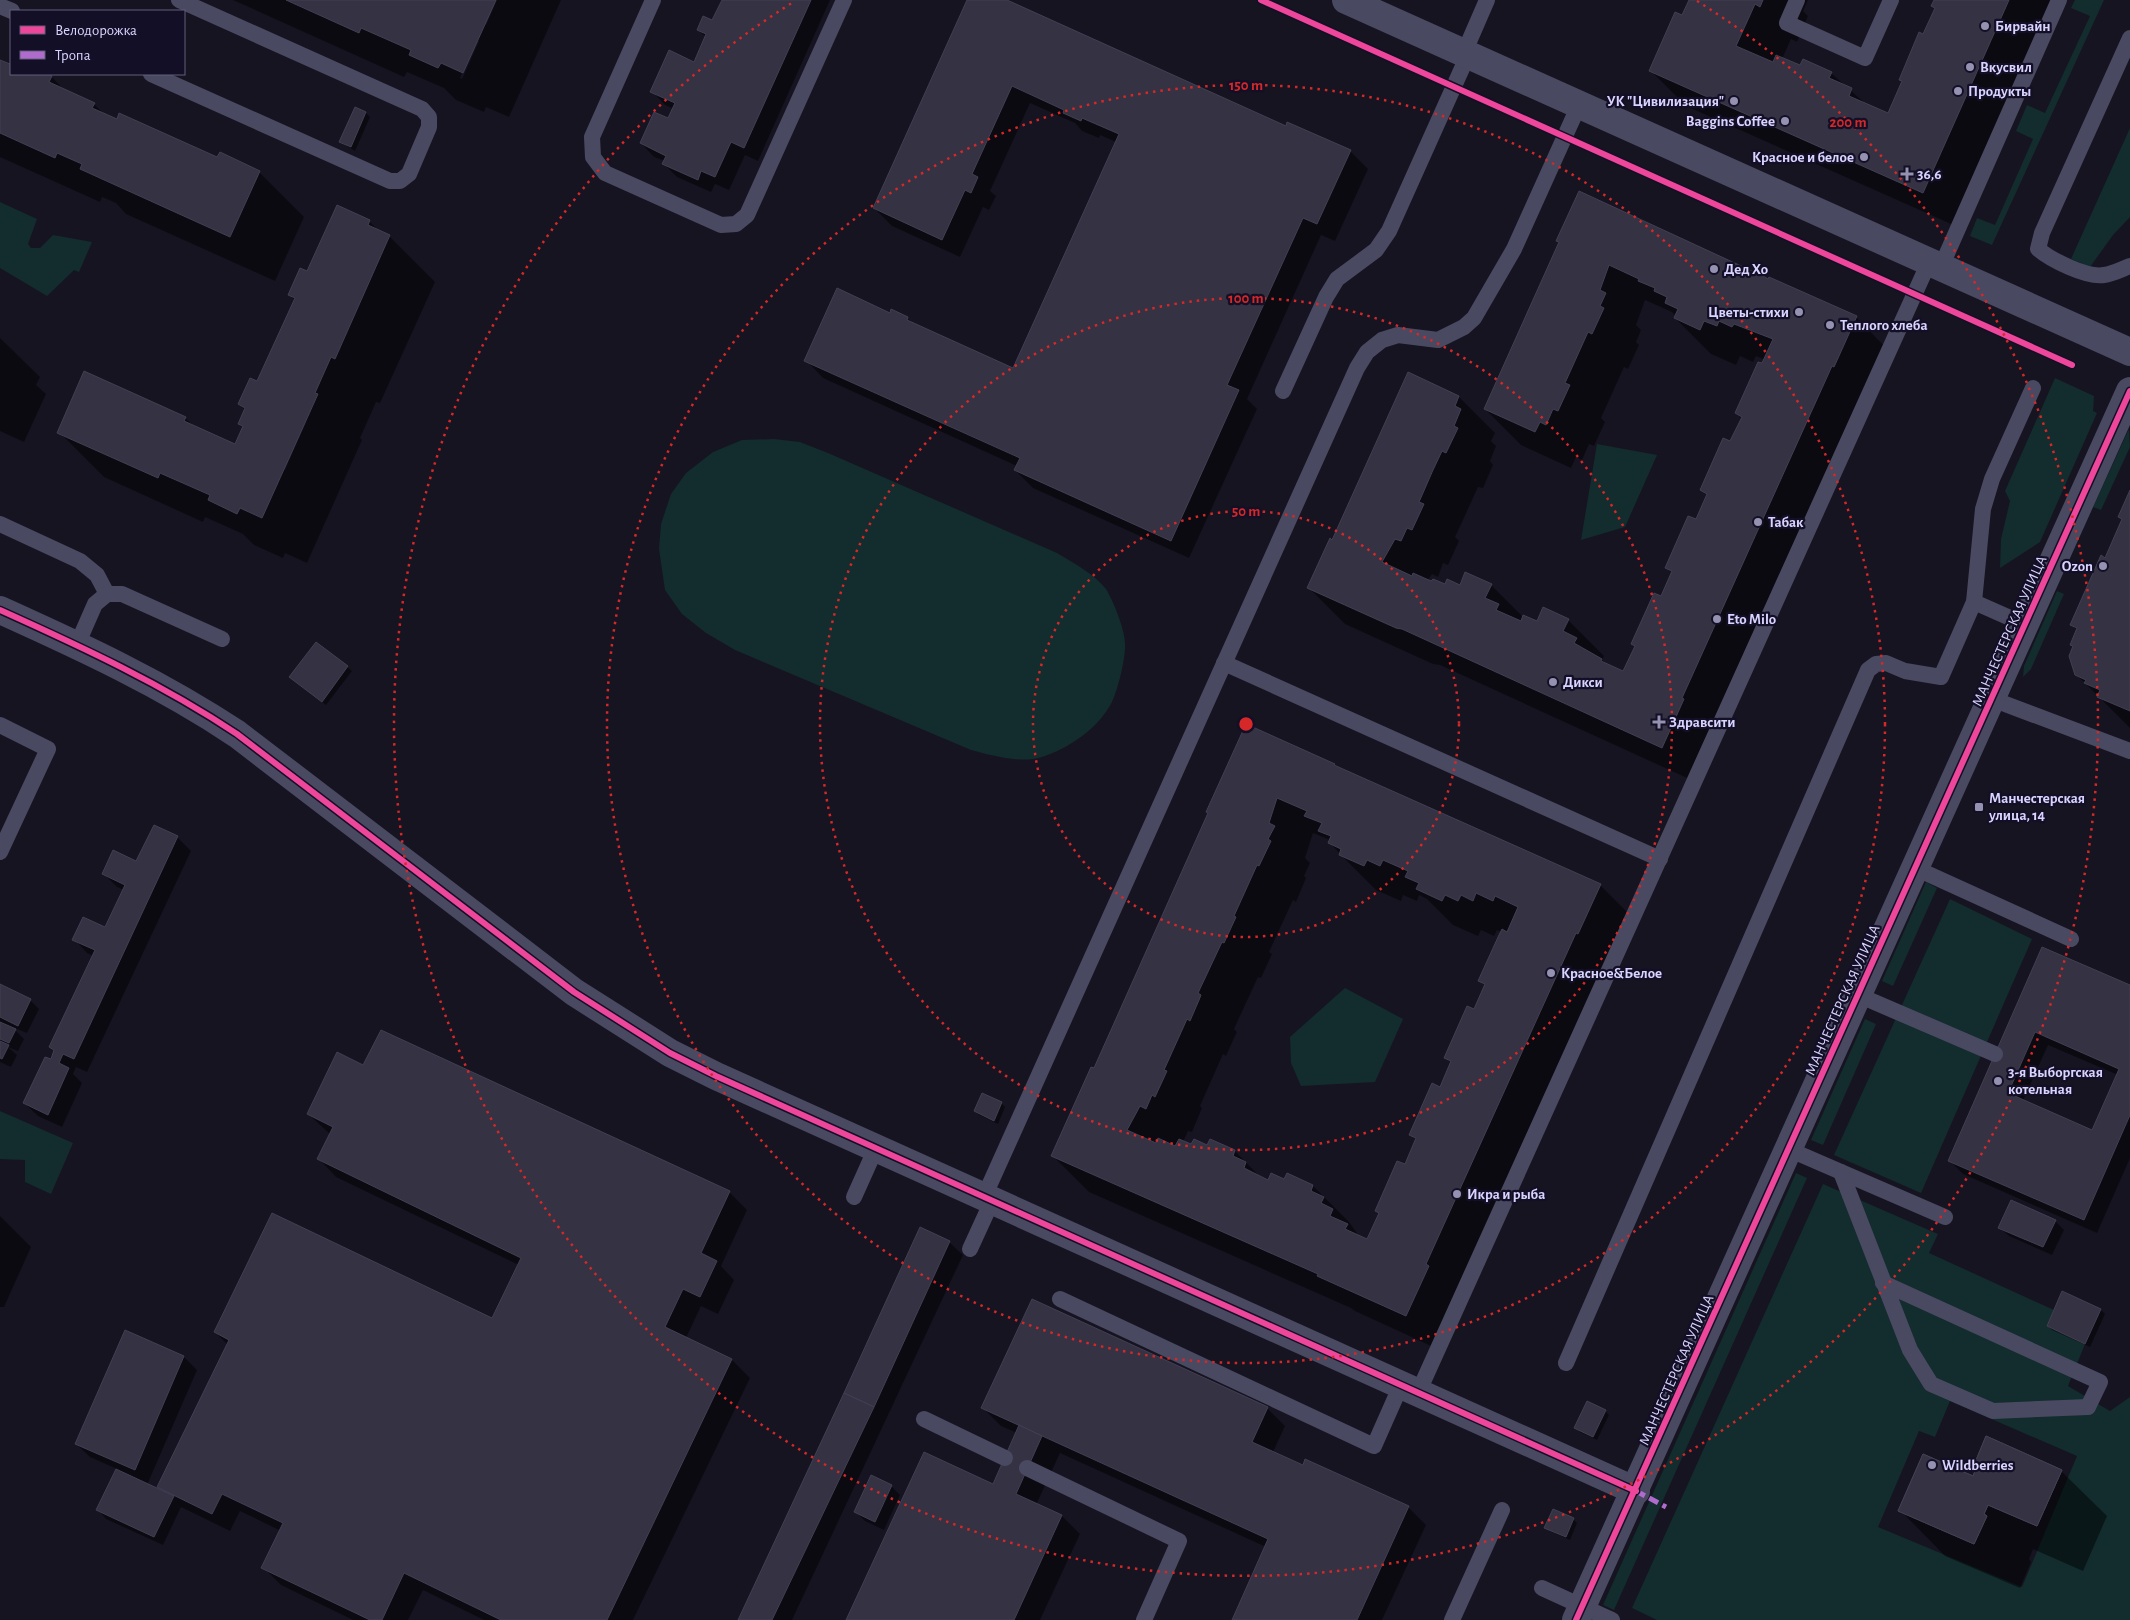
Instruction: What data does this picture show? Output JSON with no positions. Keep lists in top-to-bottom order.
{
  "streets": {
    "street": ["МАНЧЕСТЕРСКАЯ УЛИЦА"]
  },
  "places": {
    "other": [
      "Бирвайн",
      "Вкусвил",
      "Продукты",
      "УК \"Цивилизация\"",
      "Baggins Coffee",
      "Крaсное и белoе",
      "Дед Хо",
      "Цветы-стихи",
      "Теплого хлеба",
      "Табак",
      "Ozon",
      "Eto Milo",
      "Дикси",
      "Красное&Белое",
      "3-я Выборгская котельная",
      "Икра и рыба",
      "Wildberries"
    ],
    "health": ["36,6", "Здравсити"],
    "transit": ["Манчестерская улица, 14"]
  },
  "legend": ["Велодорожка", "Тропа"],
  "rings": [
    "150 m",
    "200 m",
    "100 m",
    "50 m"
  ]
}
